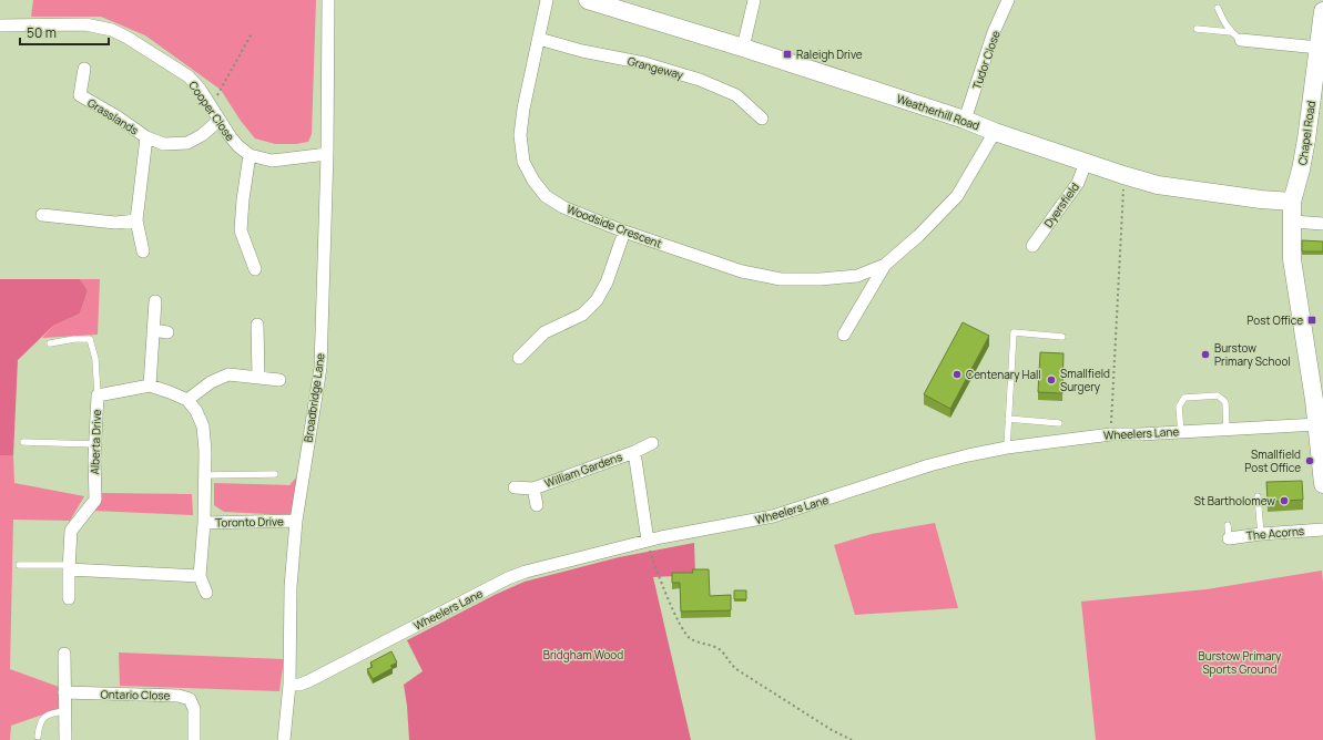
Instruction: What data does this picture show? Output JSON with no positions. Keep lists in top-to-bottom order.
{
  "streets": {
    "street": [
      "Tudor Close",
      "Grangeway",
      "Cooper Close",
      "Weatherhill Road",
      "Grasslands",
      "Chapel Road",
      "Dyersfield",
      "Woodside Crescent",
      "Broadbridge Lane",
      "Wheelers Lane",
      "Alberta Drive",
      "William Gardens",
      "Toronto Drive",
      "The Acorns",
      "Ontario Close"
    ]
  },
  "crossings": [
    ["Tudor Close", "Weatherhill Road"],
    ["Grangeway", "Woodside Crescent"],
    ["Cooper Close", "Grasslands"],
    ["Cooper Close", "Broadbridge Lane"],
    ["Weatherhill Road", "Chapel Road"],
    ["Weatherhill Road", "Dyersfield"],
    ["Weatherhill Road", "Woodside Crescent"],
    ["Broadbridge Lane", "Wheelers Lane"],
    ["Broadbridge Lane", "Toronto Drive"],
    ["Wheelers Lane", "William Gardens"]
  ],
  "parks": ["Bridgham Wood", "Burstow Primary Sports Ground"],
  "places": {
    "transit": ["Raleigh Drive", "Post Office"],
    "other": [
      "Burstow Primary School",
      "Centenary Hall",
      "Smallfield Surgery",
      "Smallfield Post Office",
      "St Bartholomew"
    ]
  },
  "scale_bar": "50 m"
}
